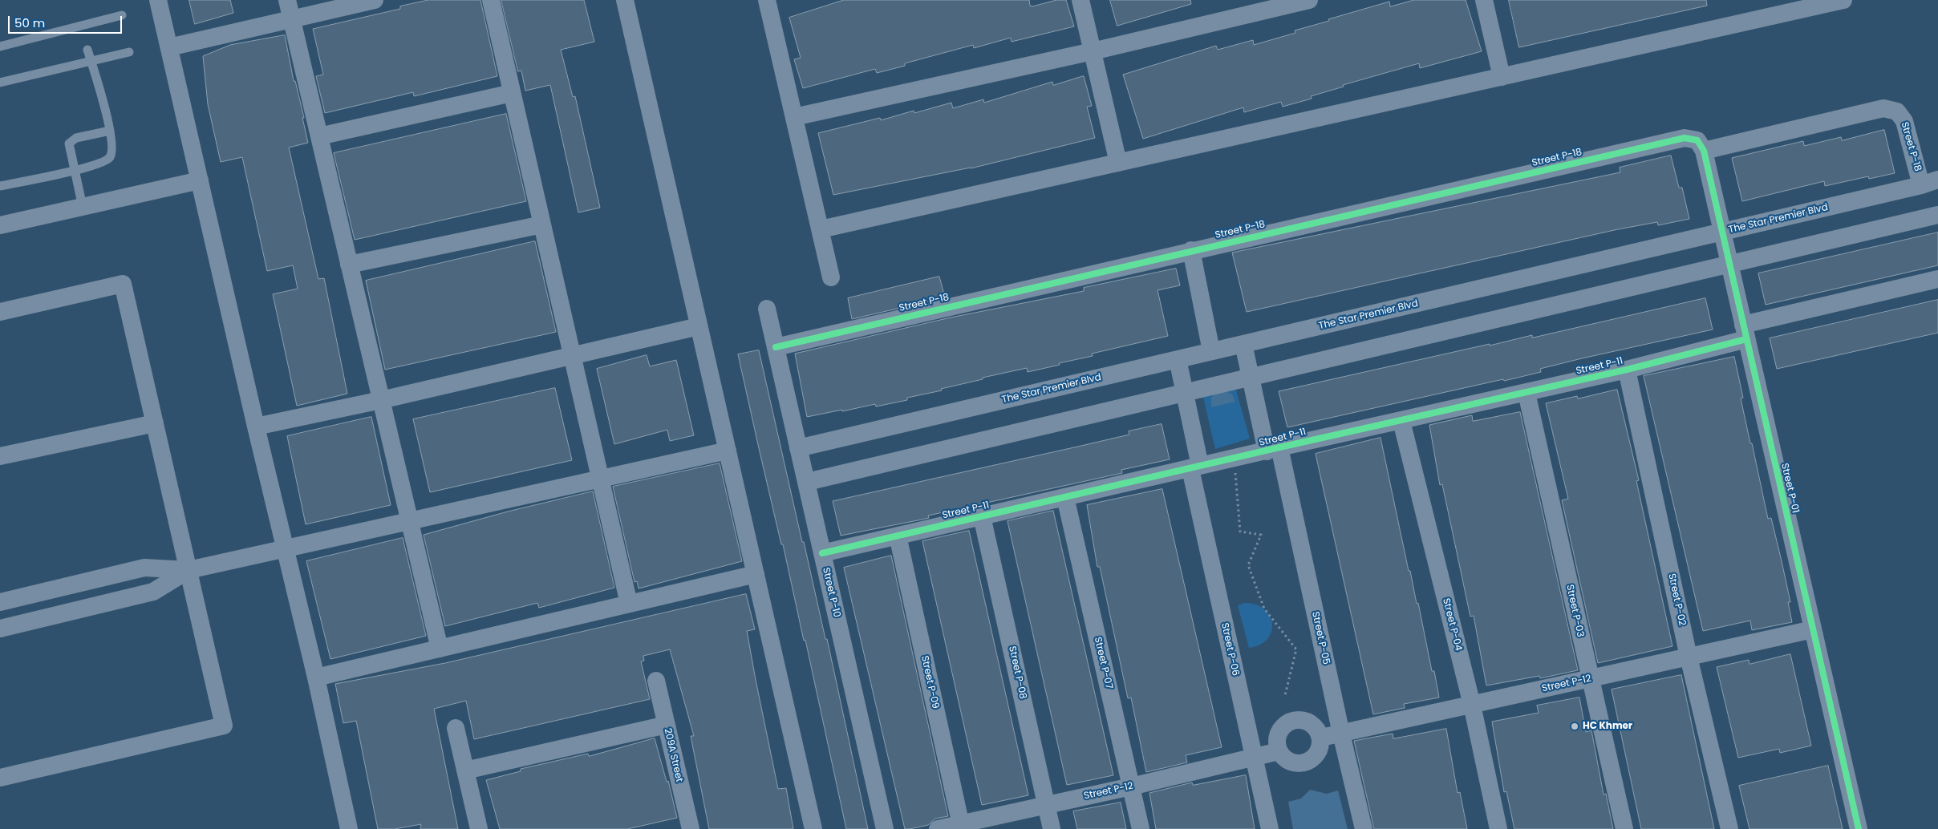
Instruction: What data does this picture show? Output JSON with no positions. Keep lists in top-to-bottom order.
{
  "streets": {
    "street": [
      "Street P-18",
      "The Star Premier Blvd",
      "Street P-11",
      "Street P-01",
      "Street P-10",
      "Street P-02",
      "Street P-03",
      "Street P-04",
      "Street P-05",
      "Street P-06",
      "Street P-07",
      "Street P-08",
      "Street P-09",
      "Street P-12",
      "209A Street"
    ]
  },
  "crossings": [
    ["Street P-18", "The Star Premier Blvd"],
    ["Street P-18", "Street P-01"],
    ["Street P-18", "Street P-10"],
    ["The Star Premier Blvd", "Street P-01"],
    ["The Star Premier Blvd", "Street P-10"],
    ["The Star Premier Blvd", "Street P-05"],
    ["The Star Premier Blvd", "Street P-06"],
    ["Street P-11", "Street P-01"],
    ["Street P-11", "Street P-10"],
    ["Street P-11", "Street P-02"],
    ["Street P-11", "Street P-03"],
    ["Street P-11", "Street P-04"],
    ["Street P-11", "Street P-05"],
    ["Street P-11", "Street P-06"],
    ["Street P-11", "Street P-07"],
    ["Street P-11", "Street P-08"],
    ["Street P-11", "Street P-09"],
    ["Street P-01", "Street P-12"],
    ["Street P-02", "Street P-12"],
    ["Street P-03", "Street P-12"],
    ["Street P-04", "Street P-12"],
    ["Street P-05", "Street P-12"],
    ["Street P-06", "Street P-12"],
    ["Street P-07", "Street P-12"],
    ["Street P-08", "Street P-12"],
    ["Street P-09", "Street P-12"]
  ],
  "places": ["HC Khmer"],
  "scale_bar": "50 m"
}
